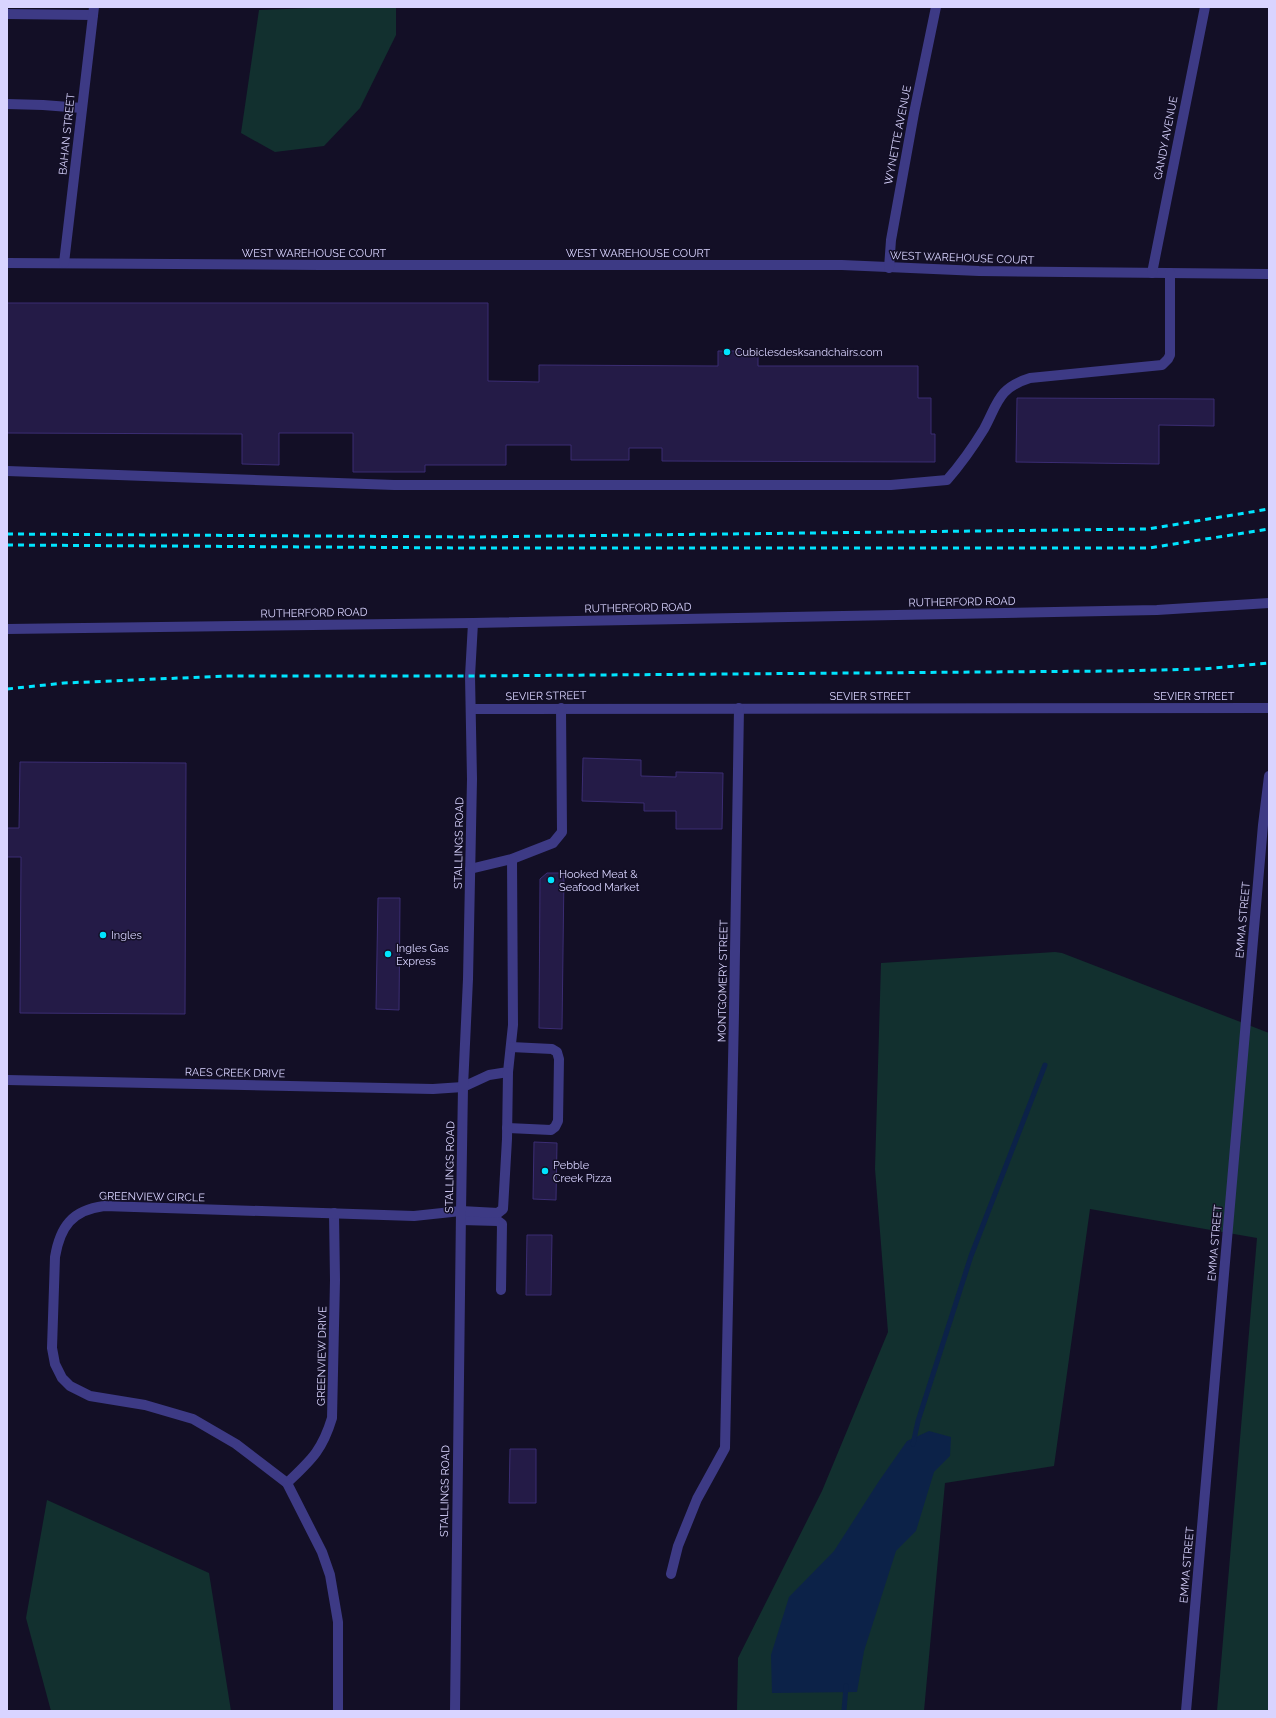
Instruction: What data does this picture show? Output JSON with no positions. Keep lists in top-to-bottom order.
{
  "streets": {
    "street": [
      "BAHAN STREET",
      "WYNETTE AVENUE",
      "GANDY AVENUE",
      "WEST WAREHOUSE COURT",
      "RUTHERFORD ROAD",
      "SEVIER STREET",
      "STALLINGS ROAD",
      "EMMA STREET",
      "MONTGOMERY STREET",
      "RAES CREEK DRIVE",
      "GREENVIEW CIRCLE",
      "GREENVIEW DRIVE"
    ]
  },
  "crossings": [
    ["BAHAN STREET", "WEST WAREHOUSE COURT"],
    ["WYNETTE AVENUE", "WEST WAREHOUSE COURT"],
    ["GANDY AVENUE", "WEST WAREHOUSE COURT"],
    ["RUTHERFORD ROAD", "STALLINGS ROAD"],
    ["SEVIER STREET", "STALLINGS ROAD"],
    ["SEVIER STREET", "MONTGOMERY STREET"],
    ["STALLINGS ROAD", "RAES CREEK DRIVE"],
    ["STALLINGS ROAD", "GREENVIEW CIRCLE"],
    ["GREENVIEW CIRCLE", "GREENVIEW DRIVE"]
  ],
  "places": [
    "Cubiclesdesksandchairs.com",
    "Hooked Meat & Seafood Market",
    "Ingles",
    "Ingles Gas Express",
    "Pebble Creek Pizza"
  ]
}
